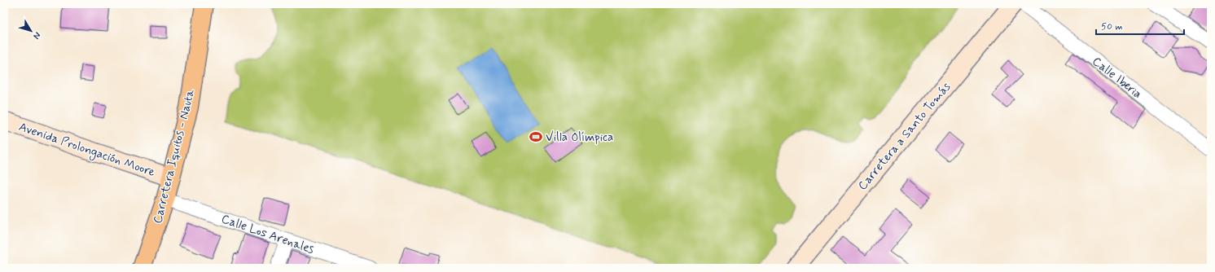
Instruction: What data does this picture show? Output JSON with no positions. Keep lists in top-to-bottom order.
{
  "streets": {
    "main road": ["Carretera Iquitos - Nauta"],
    "street": [
      "Calle Iberia",
      "Carretera a Santo Tomás",
      "Avenida Prolongación Moore",
      "Calle Los Arenales"
    ]
  },
  "crossings": [
    ["Avenida Prolongación Moore", "Carretera Iquitos - Nauta"],
    ["Carretera Iquitos - Nauta", "Calle Los Arenales"]
  ],
  "places": {
    "sports": ["Villa Olímpica"]
  },
  "scale_bar": "50 m",
  "north": "bottom right"
}
